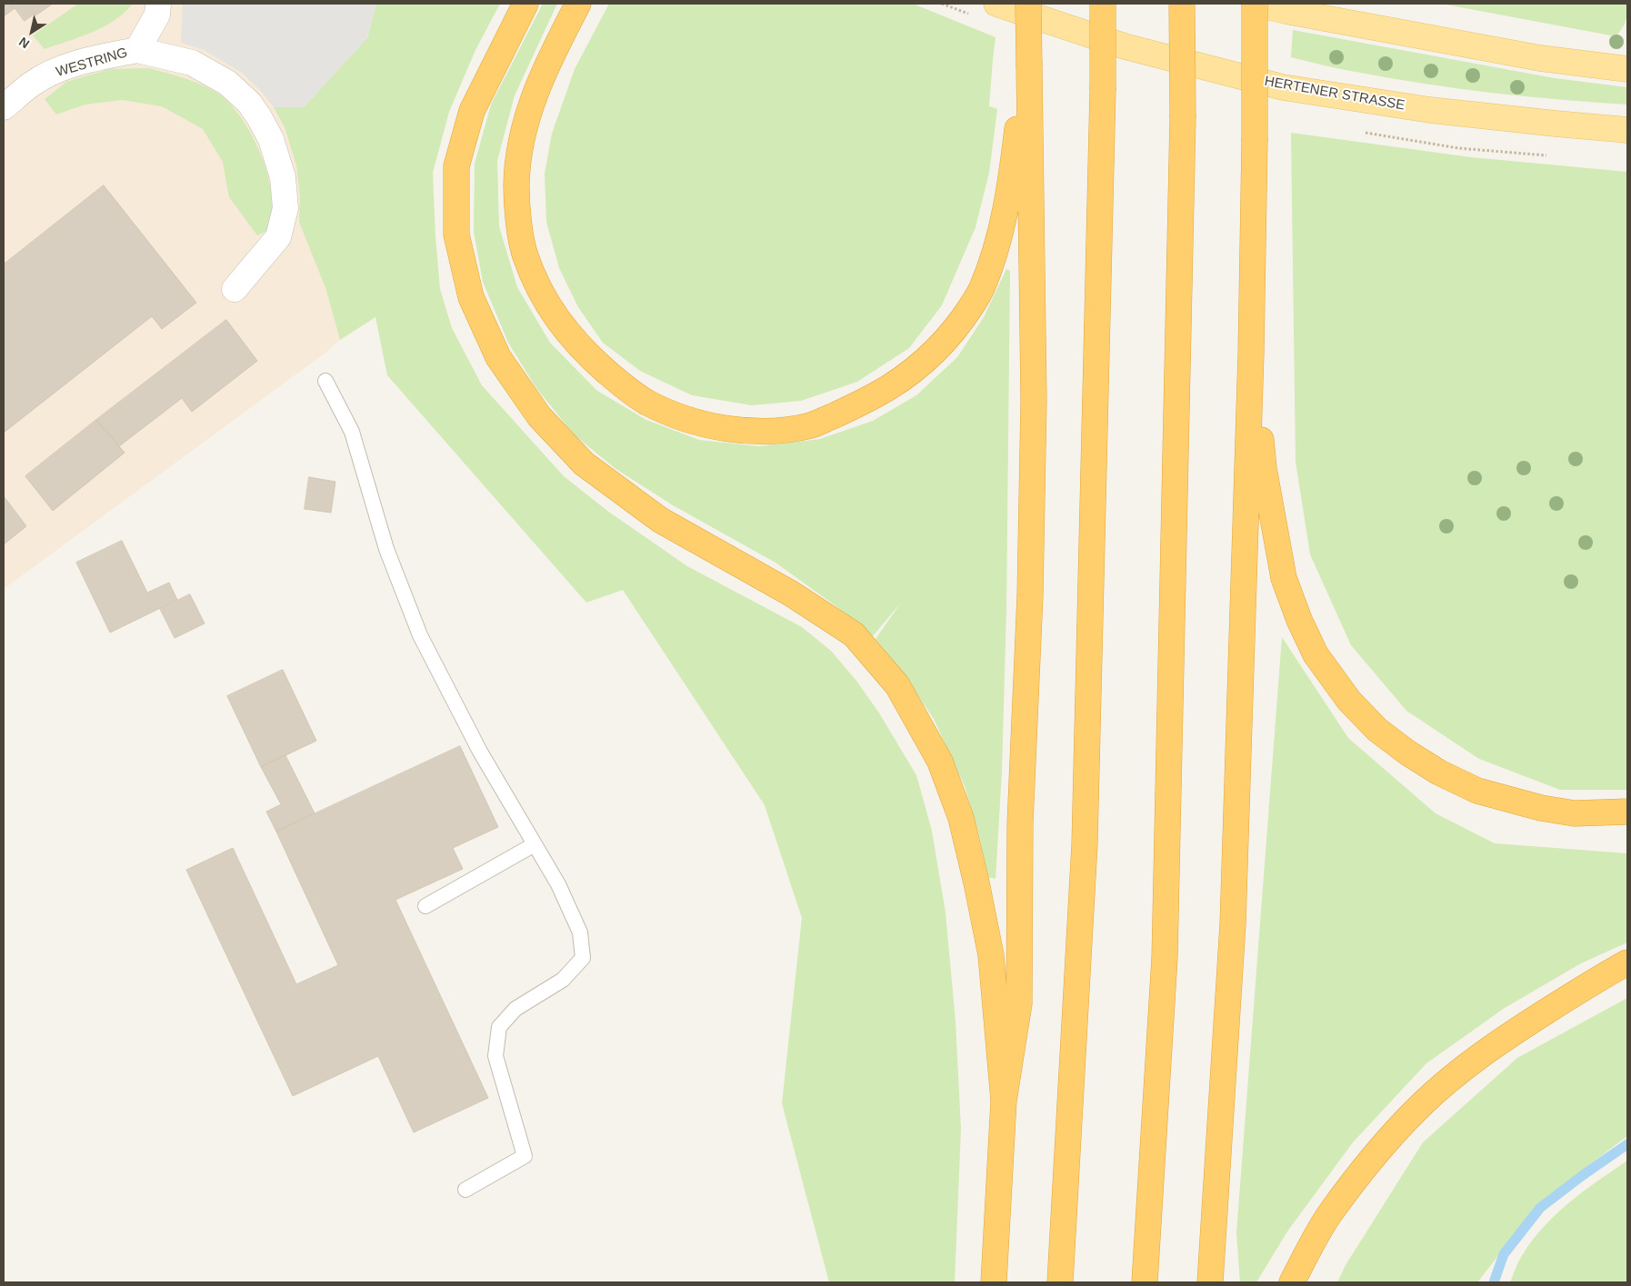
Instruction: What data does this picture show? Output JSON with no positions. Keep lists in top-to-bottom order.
{
  "streets": {
    "main road": ["HERTENER STRASSE"],
    "street": ["WESTRING"]
  },
  "north": "bottom left"
}
